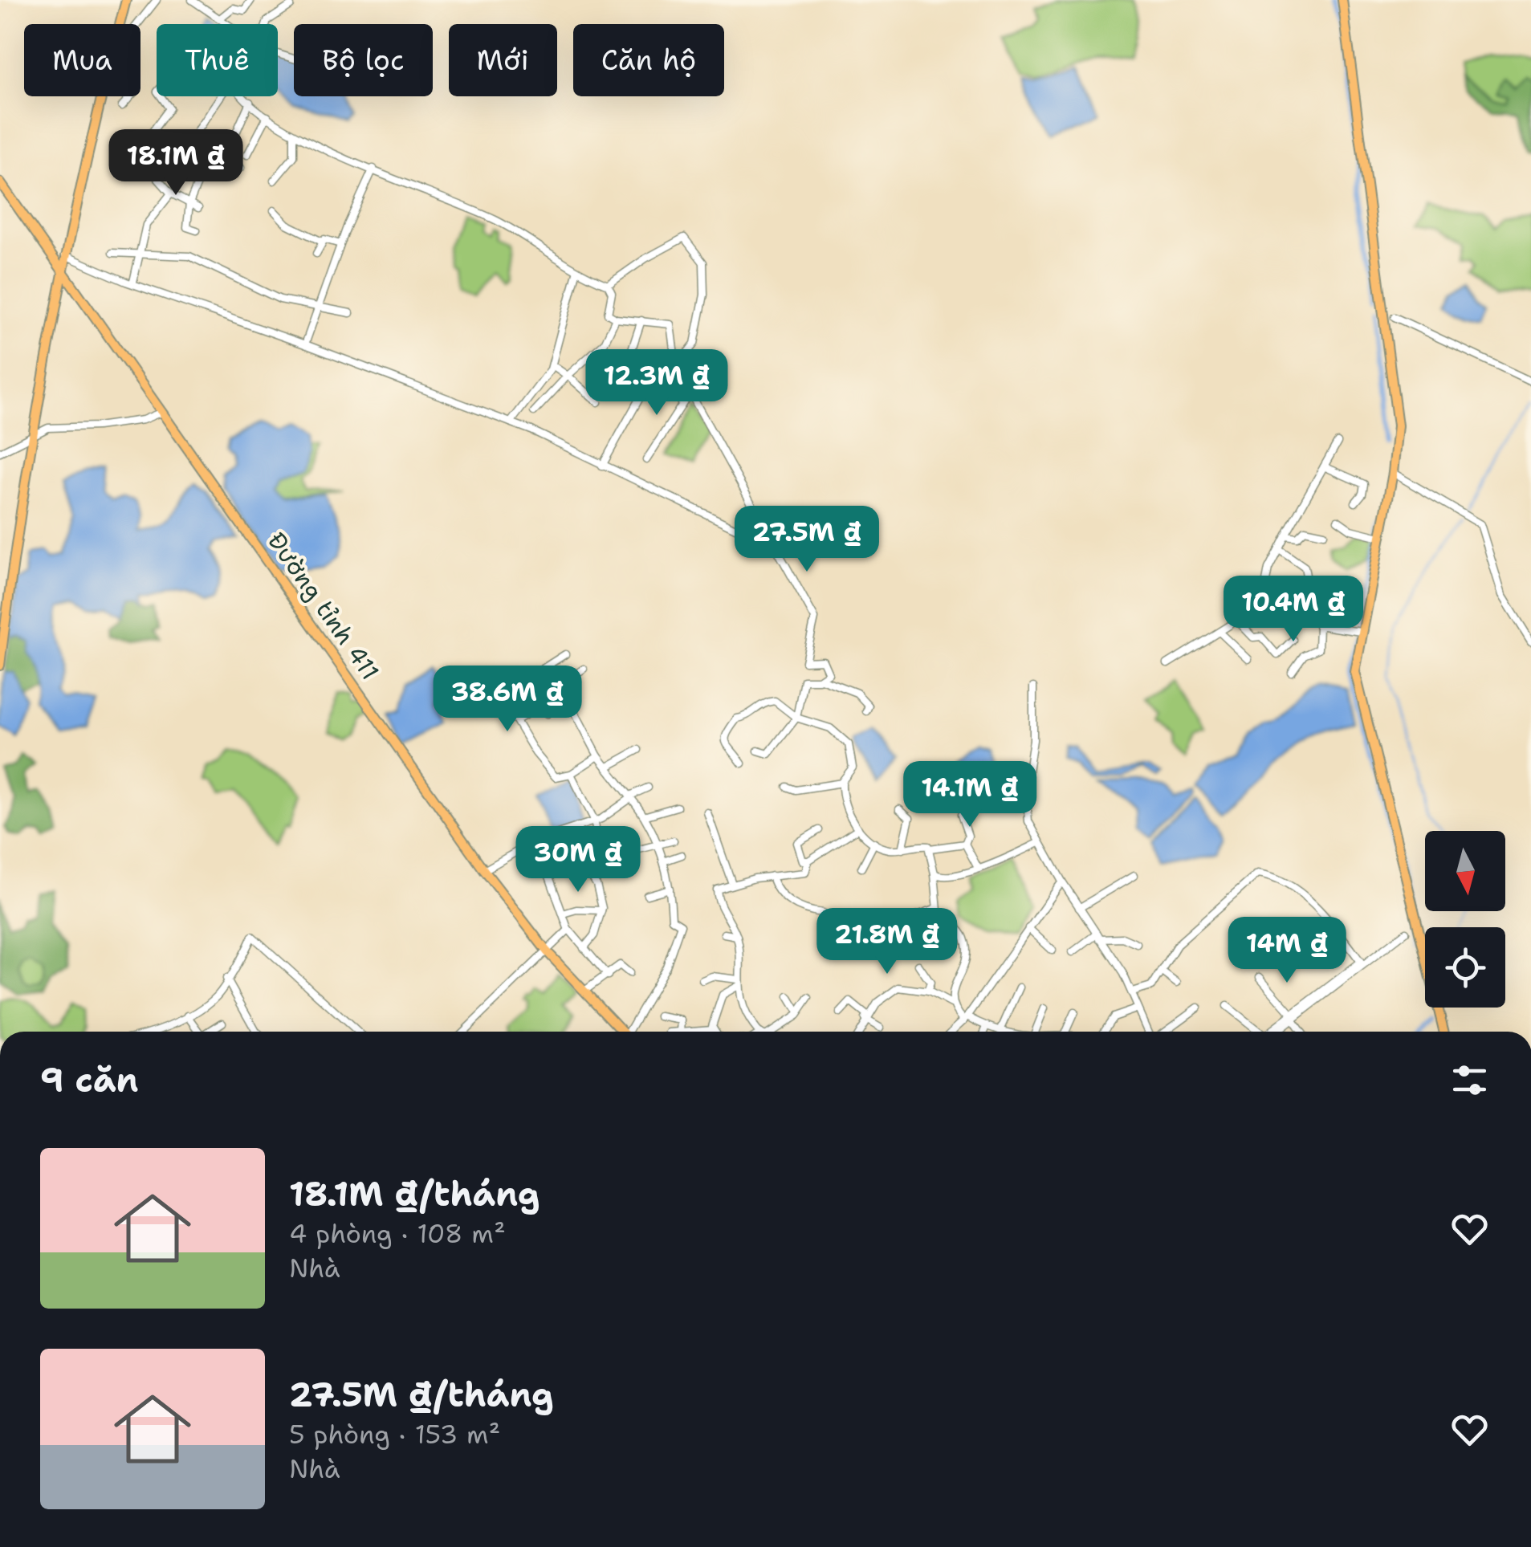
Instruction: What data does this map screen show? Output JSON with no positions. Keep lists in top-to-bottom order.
{
  "streets": {
    "main road": ["Đường tỉnh 411"]
  },
  "north": "bottom",
  "page": {
    "chip": [
      "Mua",
      "Thuê",
      "Bộ lọc",
      "Mới",
      "Căn hộ"
    ],
    "price": [
      "18.1M ₫",
      "12.3M ₫",
      "27.5M ₫",
      "10.4M ₫",
      "38.6M ₫",
      "14.1M ₫",
      "30M ₫",
      "21.8M ₫",
      "14M ₫"
    ],
    "heading": "9 căn",
    "list": [
      {
        "name": "18.1M ₫/tháng",
        "note": "4 phòng · 108 m² · Nhà"
      },
      {
        "name": "27.5M ₫/tháng",
        "note": "5 phòng · 153 m² · Nhà"
      }
    ]
  }
}
